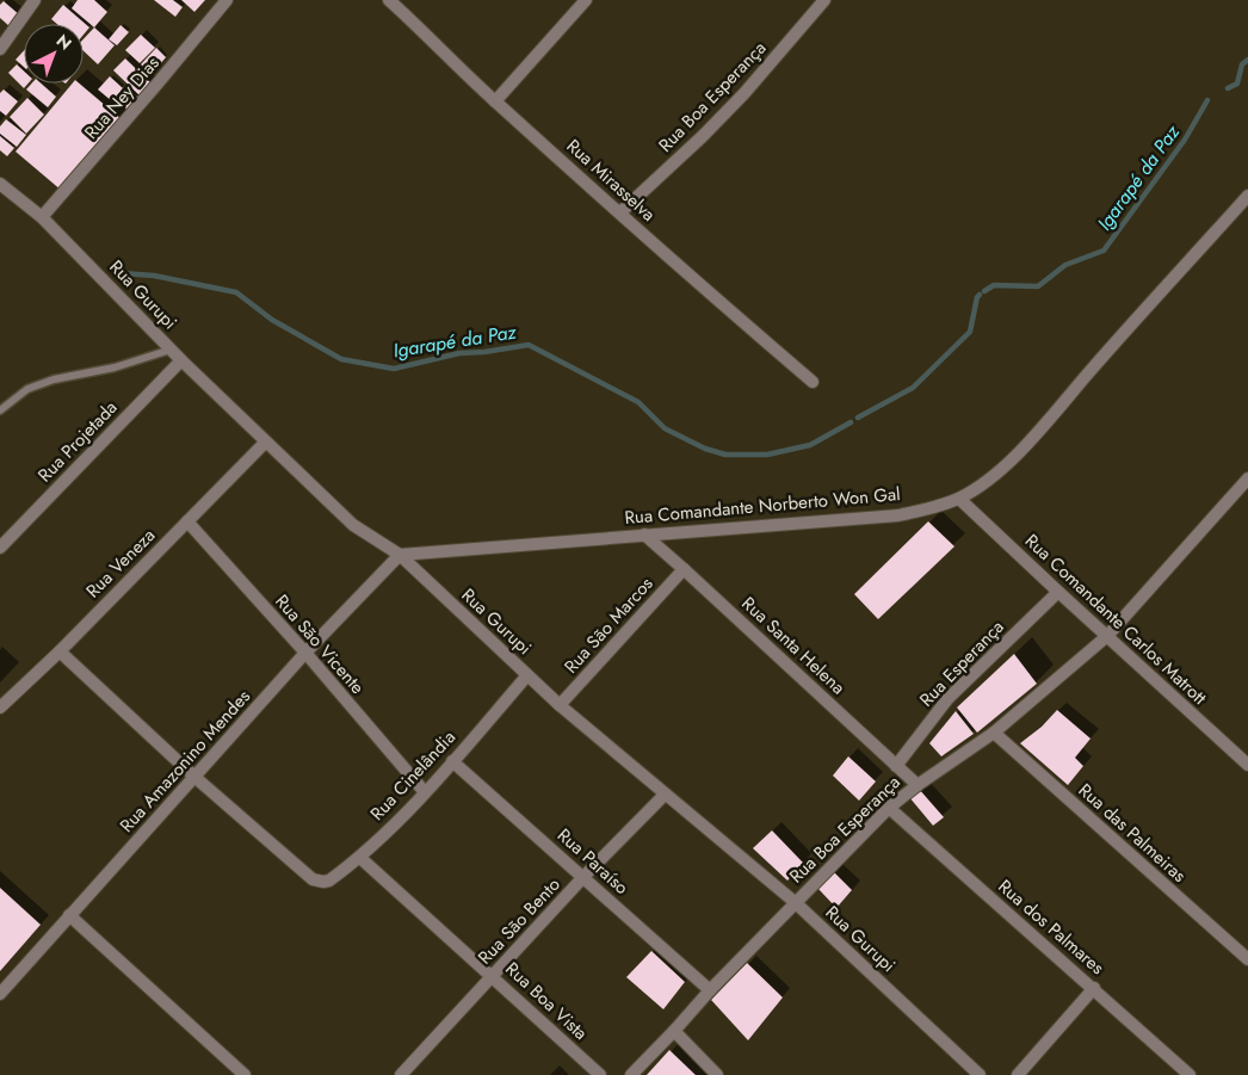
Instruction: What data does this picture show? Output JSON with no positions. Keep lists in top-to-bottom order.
{
  "streets": {
    "street": [
      "Rua Boa Esperança",
      "Rua Ney Dias",
      "Rua Mirasselva",
      "Rua Gurupi",
      "Rua Projetada",
      "Rua Comandante Norberto Won Gal",
      "Rua Veneza",
      "Rua Comandante Carlos Matrott",
      "Rua São Marcos",
      "Rua São Vicente",
      "Rua Santa Helena",
      "Rua Esperança",
      "Rua Amazonino Mendes",
      "Rua Cinelândia",
      "Rua das Palmeiras",
      "Rua Paraíso",
      "Rua São Bento",
      "Rua dos Palmares",
      "Rua Boa Vista"
    ]
  },
  "crossings": [
    ["Rua Boa Esperança", "Rua Mirasselva"],
    ["Rua Boa Esperança", "Rua Gurupi"],
    ["Rua Boa Esperança", "Rua Comandante Carlos Matrott"],
    ["Rua Boa Esperança", "Rua Santa Helena"],
    ["Rua Boa Esperança", "Rua das Palmeiras"],
    ["Rua Boa Esperança", "Rua Paraíso"],
    ["Rua Boa Esperança", "Rua dos Palmares"],
    ["Rua Ney Dias", "Rua Gurupi"],
    ["Rua Gurupi", "Rua Projetada"],
    ["Rua Gurupi", "Rua Comandante Norberto Won Gal"],
    ["Rua Gurupi", "Rua Veneza"],
    ["Rua Gurupi", "Rua São Marcos"],
    ["Rua Gurupi", "Rua Amazonino Mendes"],
    ["Rua Gurupi", "Rua Cinelândia"],
    ["Rua Gurupi", "Rua São Bento"],
    ["Rua Comandante Norberto Won Gal", "Rua Comandante Carlos Matrott"],
    ["Rua Comandante Norberto Won Gal", "Rua Santa Helena"],
    ["Rua Comandante Norberto Won Gal", "Rua Amazonino Mendes"],
    ["Rua Veneza", "Rua São Vicente"],
    ["Rua Comandante Carlos Matrott", "Rua Esperança"],
    ["Rua São Marcos", "Rua Santa Helena"],
    ["Rua São Vicente", "Rua Amazonino Mendes"],
    ["Rua São Vicente", "Rua Cinelândia"],
    ["Rua Santa Helena", "Rua Esperança"],
    ["Rua Amazonino Mendes", "Rua Cinelândia"],
    ["Rua Cinelândia", "Rua Paraíso"],
    ["Rua Cinelândia", "Rua Boa Vista"],
    ["Rua Paraíso", "Rua São Bento"],
    ["Rua São Bento", "Rua Boa Vista"]
  ],
  "water": ["Igarapé da Paz"],
  "north": "top right"
}
